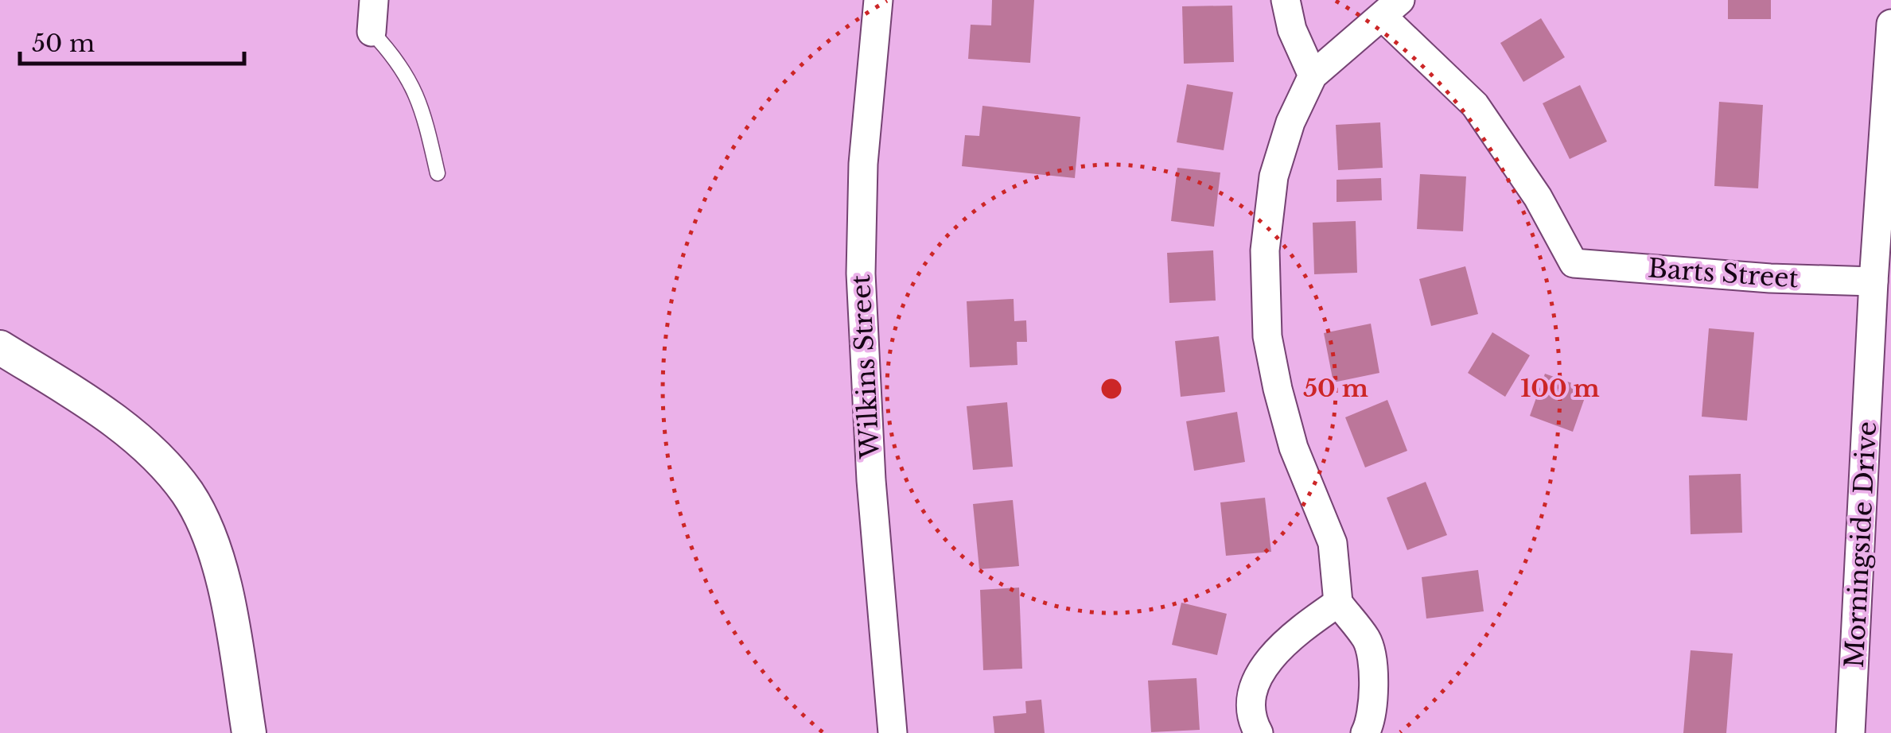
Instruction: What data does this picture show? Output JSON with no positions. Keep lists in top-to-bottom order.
{
  "streets": {
    "street": ["Barts Street", "Wilkins Street", "Morningside Drive"]
  },
  "crossings": [
    ["Barts Street", "Morningside Drive"]
  ],
  "scale_bar": "50 m",
  "rings": ["50 m", "100 m"]
}
